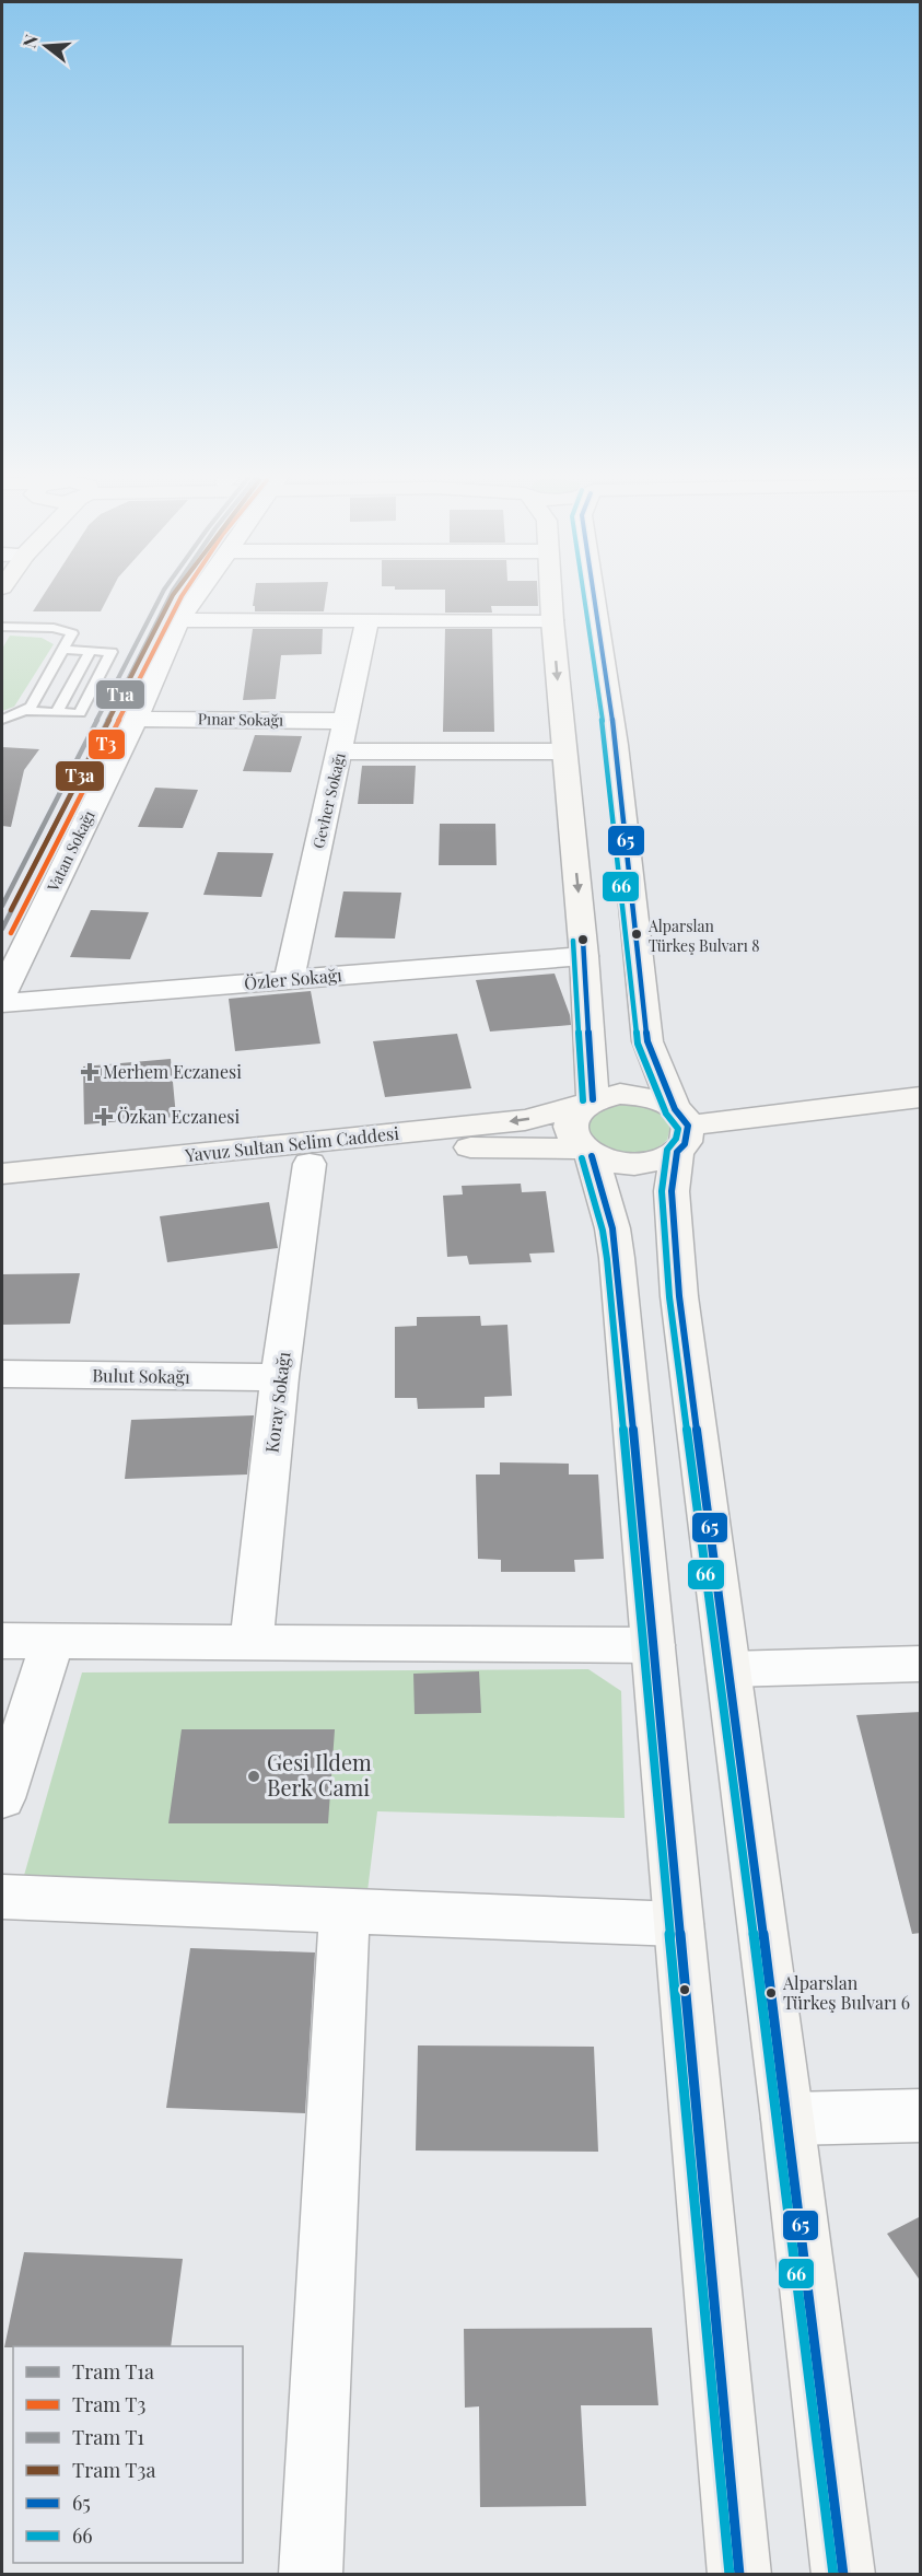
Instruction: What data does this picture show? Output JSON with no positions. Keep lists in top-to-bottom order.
{
  "streets": {
    "main road": ["Yavuz Sultan Selim Caddesi"],
    "street": [
      "Pınar Sokağı",
      "Gevher Sokağı",
      "Vatan Sokağı",
      "Özler Sokağı",
      "Bulut Sokağı",
      "Koray Sokağı"
    ]
  },
  "crossings": [
    ["Pınar Sokağı", "Gevher Sokağı"],
    ["Pınar Sokağı", "Vatan Sokağı"],
    ["Gevher Sokağı", "Özler Sokağı"],
    ["Yavuz Sultan Selim Caddesi", "Koray Sokağı"],
    ["Bulut Sokağı", "Koray Sokağı"]
  ],
  "places": {
    "other": ["Alparslan Türkeş Bulvarı 8", "Gesi Ildem Berk Cami", "Alparslan Türkeş Bulvarı 6"],
    "health": ["Merhem Eczanesi", "Özkan Eczanesi"]
  },
  "lines": [
    "tram line T1a",
    "tram line T3",
    "tram line T1",
    "tram line T3a",
    "transit line 65",
    "transit line 66"
  ],
  "legend": [
    "Tram T1a",
    "Tram T3",
    "Tram T1",
    "Tram T3a",
    "65",
    "66"
  ],
  "north": "left"
}
